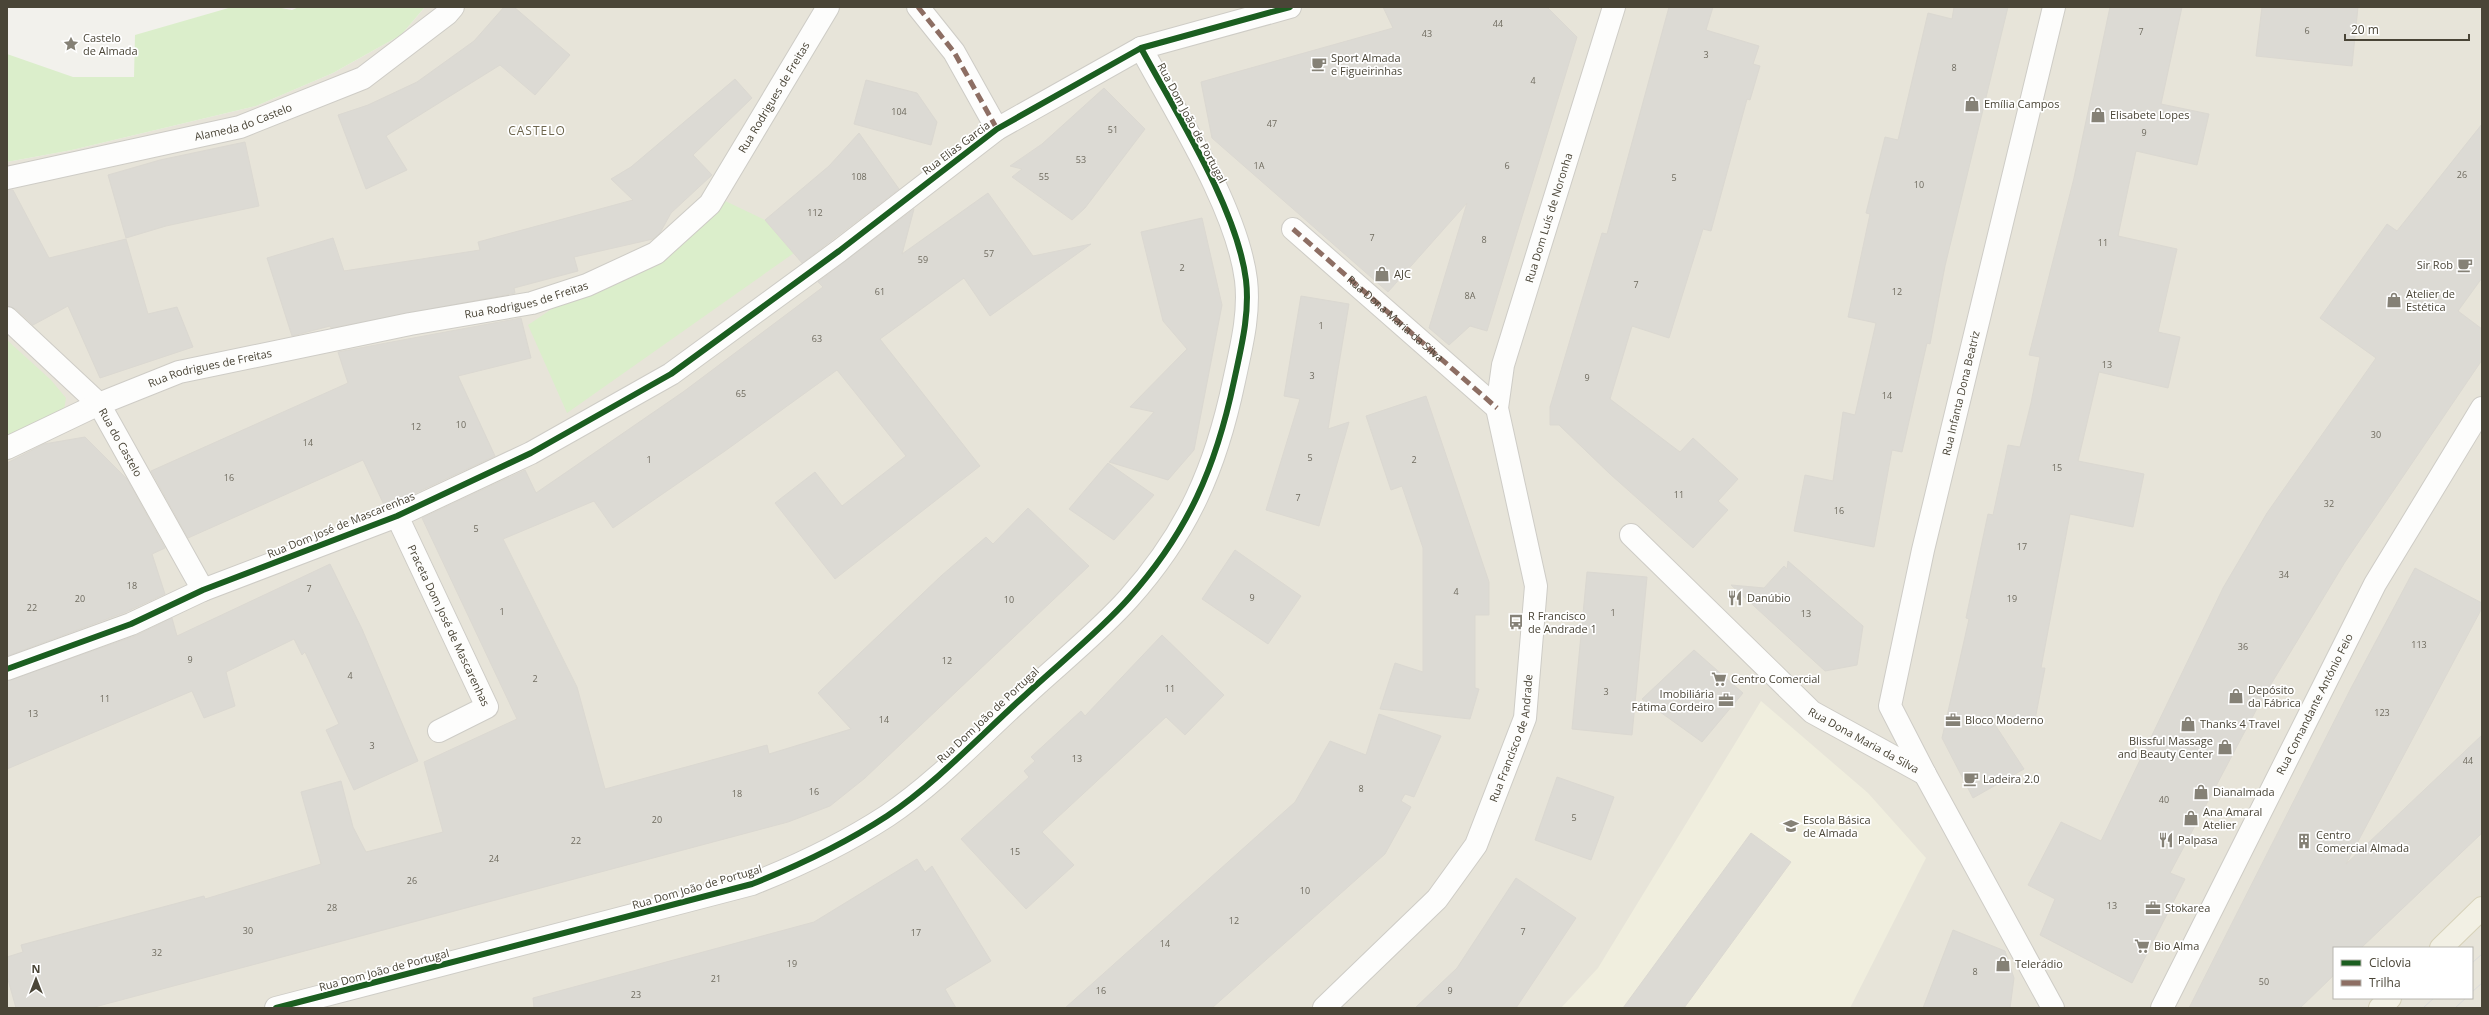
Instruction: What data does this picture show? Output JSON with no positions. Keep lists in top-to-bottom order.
{
  "streets": {
    "street": [
      "Rua Rodrigues de Freitas",
      "Alameda do Castelo",
      "Rua Dom João de Portugal",
      "Rua Elias Garcia",
      "Rua Dom Luís de Noronha",
      "Rua Dona Maria da Silva",
      "Rua Infanta Dona Beatriz",
      "Rua do Castelo",
      "Rua Dom José de Mascarenhas",
      "Praceta Dom José de Mascarenhas",
      "Rua Comandante António Feio",
      "Rua Francisco de Andrade"
    ]
  },
  "crossings": [
    ["Rua Rodrigues de Freitas", "Rua do Castelo"],
    ["Rua Dom João de Portugal", "Rua Elias Garcia"],
    ["Rua Elias Garcia", "Rua Dom José de Mascarenhas"],
    ["Rua Dom Luís de Noronha", "Rua Dona Maria da Silva"],
    ["Rua Dom Luís de Noronha", "Rua Francisco de Andrade"],
    ["Rua Dona Maria da Silva", "Rua Infanta Dona Beatriz"],
    ["Rua Dona Maria da Silva", "Rua Francisco de Andrade"],
    ["Rua do Castelo", "Rua Dom José de Mascarenhas"],
    ["Rua Dom José de Mascarenhas", "Praceta Dom José de Mascarenhas"]
  ],
  "districts": ["CASTELO"],
  "places": {
    "place": ["Castelo de Almada"],
    "cafe": ["Sport Almada e Figueirinhas", "Sir Rob", "Ladeira 2.0"],
    "shop": [
      "Emília Campos",
      "Elisabete Lopes",
      "AJC",
      "Atelier de Estética",
      "Depósito da Fábrica",
      "Thanks 4 Travel",
      "Blissful Massage and Beauty Center",
      "Dianalmada",
      "Ana Amaral Atelier",
      "Telerádio"
    ],
    "restaurant": ["Danúbio", "Palpasa"],
    "bus stop": ["R Francisco de Andrade 1"],
    "supermarket": ["Centro Comercial", "Bio Alma"],
    "office": ["Imobiliária Fátima Cordeiro", "Bloco Moderno", "Stokarea"],
    "school or university": ["Escola Básica de Almada"],
    "building": ["Centro Comercial Almada"]
  },
  "house_numbers": [
    "44",
    "6",
    "7",
    "43",
    "3",
    "8",
    "4",
    "104",
    "47",
    "51",
    "9",
    "53",
    "1A",
    "6",
    "26",
    "108",
    "55",
    "5",
    "10",
    "112",
    "7",
    "8",
    "11",
    "57",
    "59",
    "2",
    "7",
    "61",
    "12",
    "8A",
    "1",
    "63",
    "13",
    "3",
    "9",
    "65",
    "14",
    "10",
    "12",
    "30",
    "14",
    "5",
    "1",
    "2",
    "15",
    "16",
    "11",
    "7",
    "32",
    "16",
    "5",
    "17",
    "34",
    "18",
    "7",
    "4",
    "9",
    "20",
    "19",
    "10",
    "22",
    "1",
    "1",
    "13",
    "113",
    "36",
    "9",
    "12",
    "4",
    "2",
    "11",
    "3",
    "11",
    "123",
    "13",
    "14",
    "3",
    "13",
    "44",
    "8",
    "16",
    "18",
    "40",
    "5",
    "20",
    "22",
    "15",
    "24",
    "26",
    "10",
    "13",
    "28",
    "12",
    "30",
    "7",
    "17",
    "14",
    "32",
    "19",
    "8",
    "21",
    "50",
    "16",
    "9",
    "23"
  ],
  "legend": ["Ciclovia", "Trilha"],
  "scale_bar": "20 m",
  "north": "top"
}
